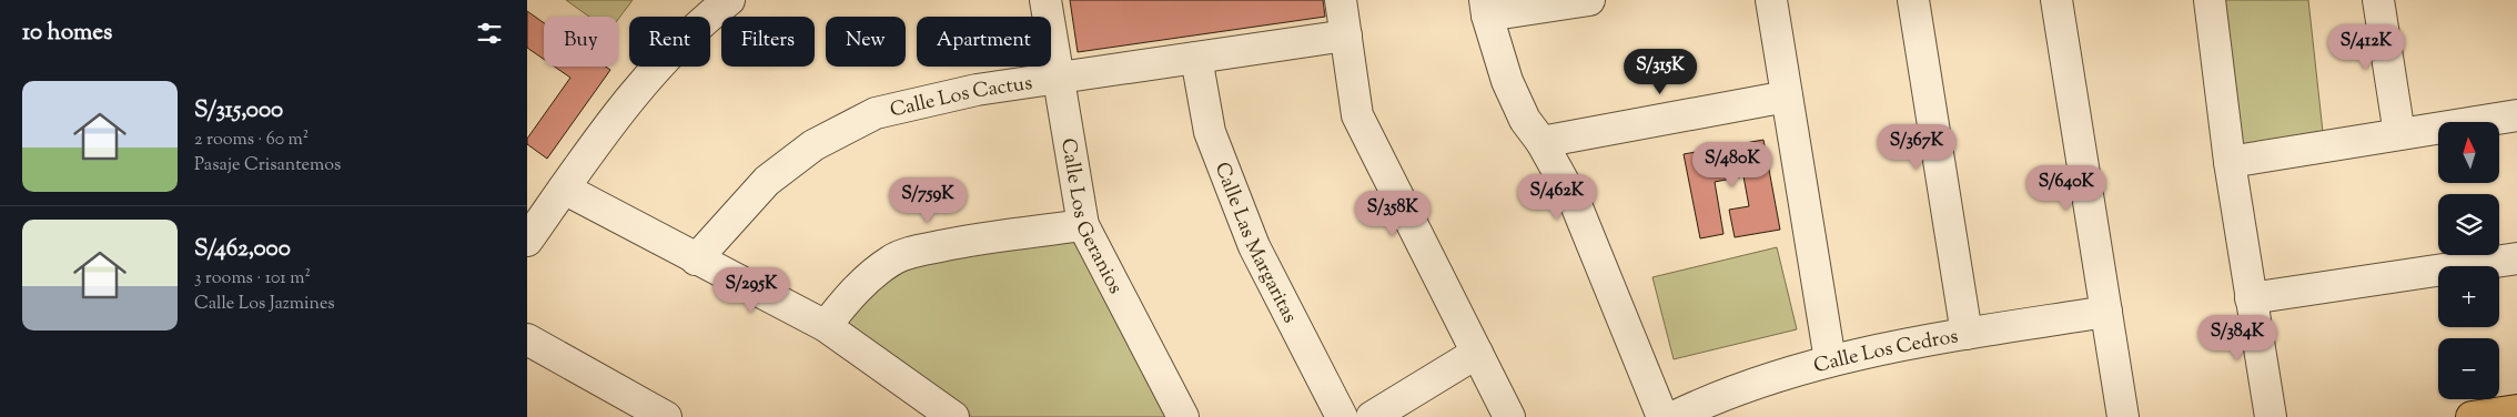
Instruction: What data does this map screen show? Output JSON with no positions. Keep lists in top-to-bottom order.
{
  "streets": {
    "street": [
      "Calle Los Cactus",
      "Calle Los Geranios",
      "Calle Las Margaritas",
      "Calle Los Cedros"
    ]
  },
  "crossings": [
    ["Calle Los Cactus", "Calle Los Geranios"],
    ["Calle Los Cactus", "Calle Las Margaritas"]
  ],
  "north": "top",
  "page": {
    "heading": "10 homes",
    "chip": [
      "Buy",
      "Rent",
      "Filters",
      "New",
      "Apartment"
    ],
    "price": [
      "S/412K",
      "S/315K",
      "S/367K",
      "S/480K",
      "S/640K",
      "S/462K",
      "S/759K",
      "S/358K",
      "S/295K",
      "S/384K"
    ],
    "list": [
      {
        "name": "S/315,000",
        "note": "2 rooms · 60 m² · Pasaje Crisantemos"
      },
      {
        "name": "S/462,000",
        "note": "3 rooms · 101 m² · Calle Los Jazmines"
      }
    ],
    "map_buttons": ["+", "−"]
  }
}
